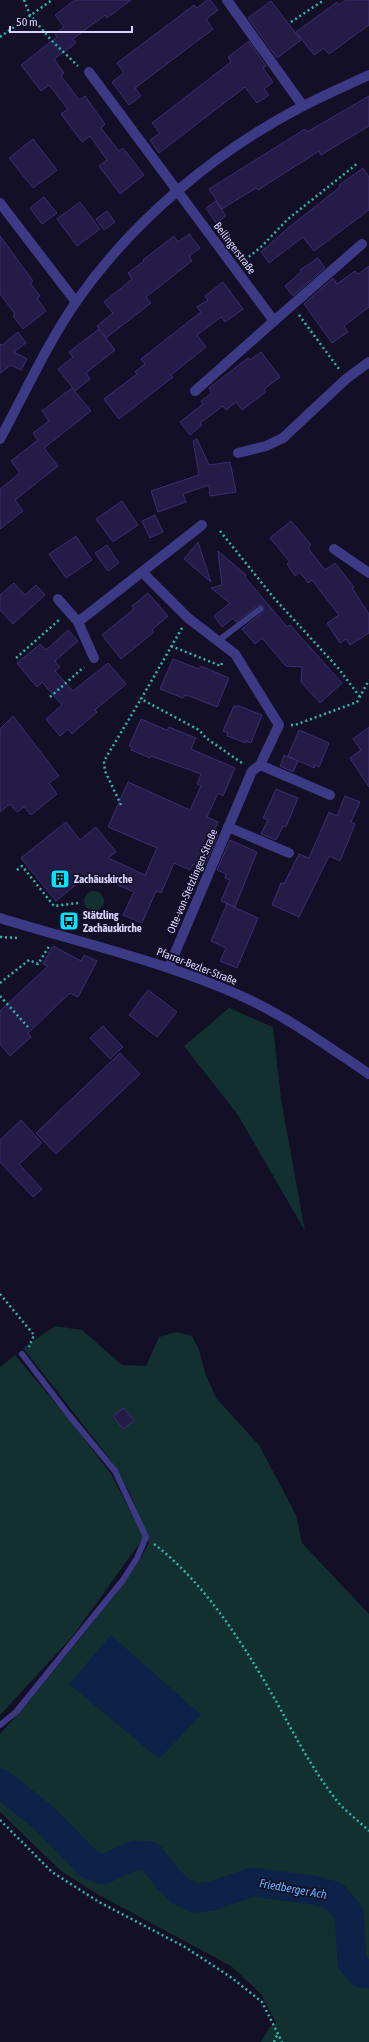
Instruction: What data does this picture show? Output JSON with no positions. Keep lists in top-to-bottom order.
{
  "streets": {
    "street": ["Beilingerstraße", "Otte-von-Stetzlingen-Straße", "Pfarrer-Bezler-Straße"]
  },
  "crossings": [
    ["Otte-von-Stetzlingen-Straße", "Pfarrer-Bezler-Straße"]
  ],
  "water": ["Friedberger Ach"],
  "places": {
    "building": ["Zachäuskirche"],
    "bus stop": ["Stätzling Zachäuskirche"]
  },
  "scale_bar": "50 m"
}
